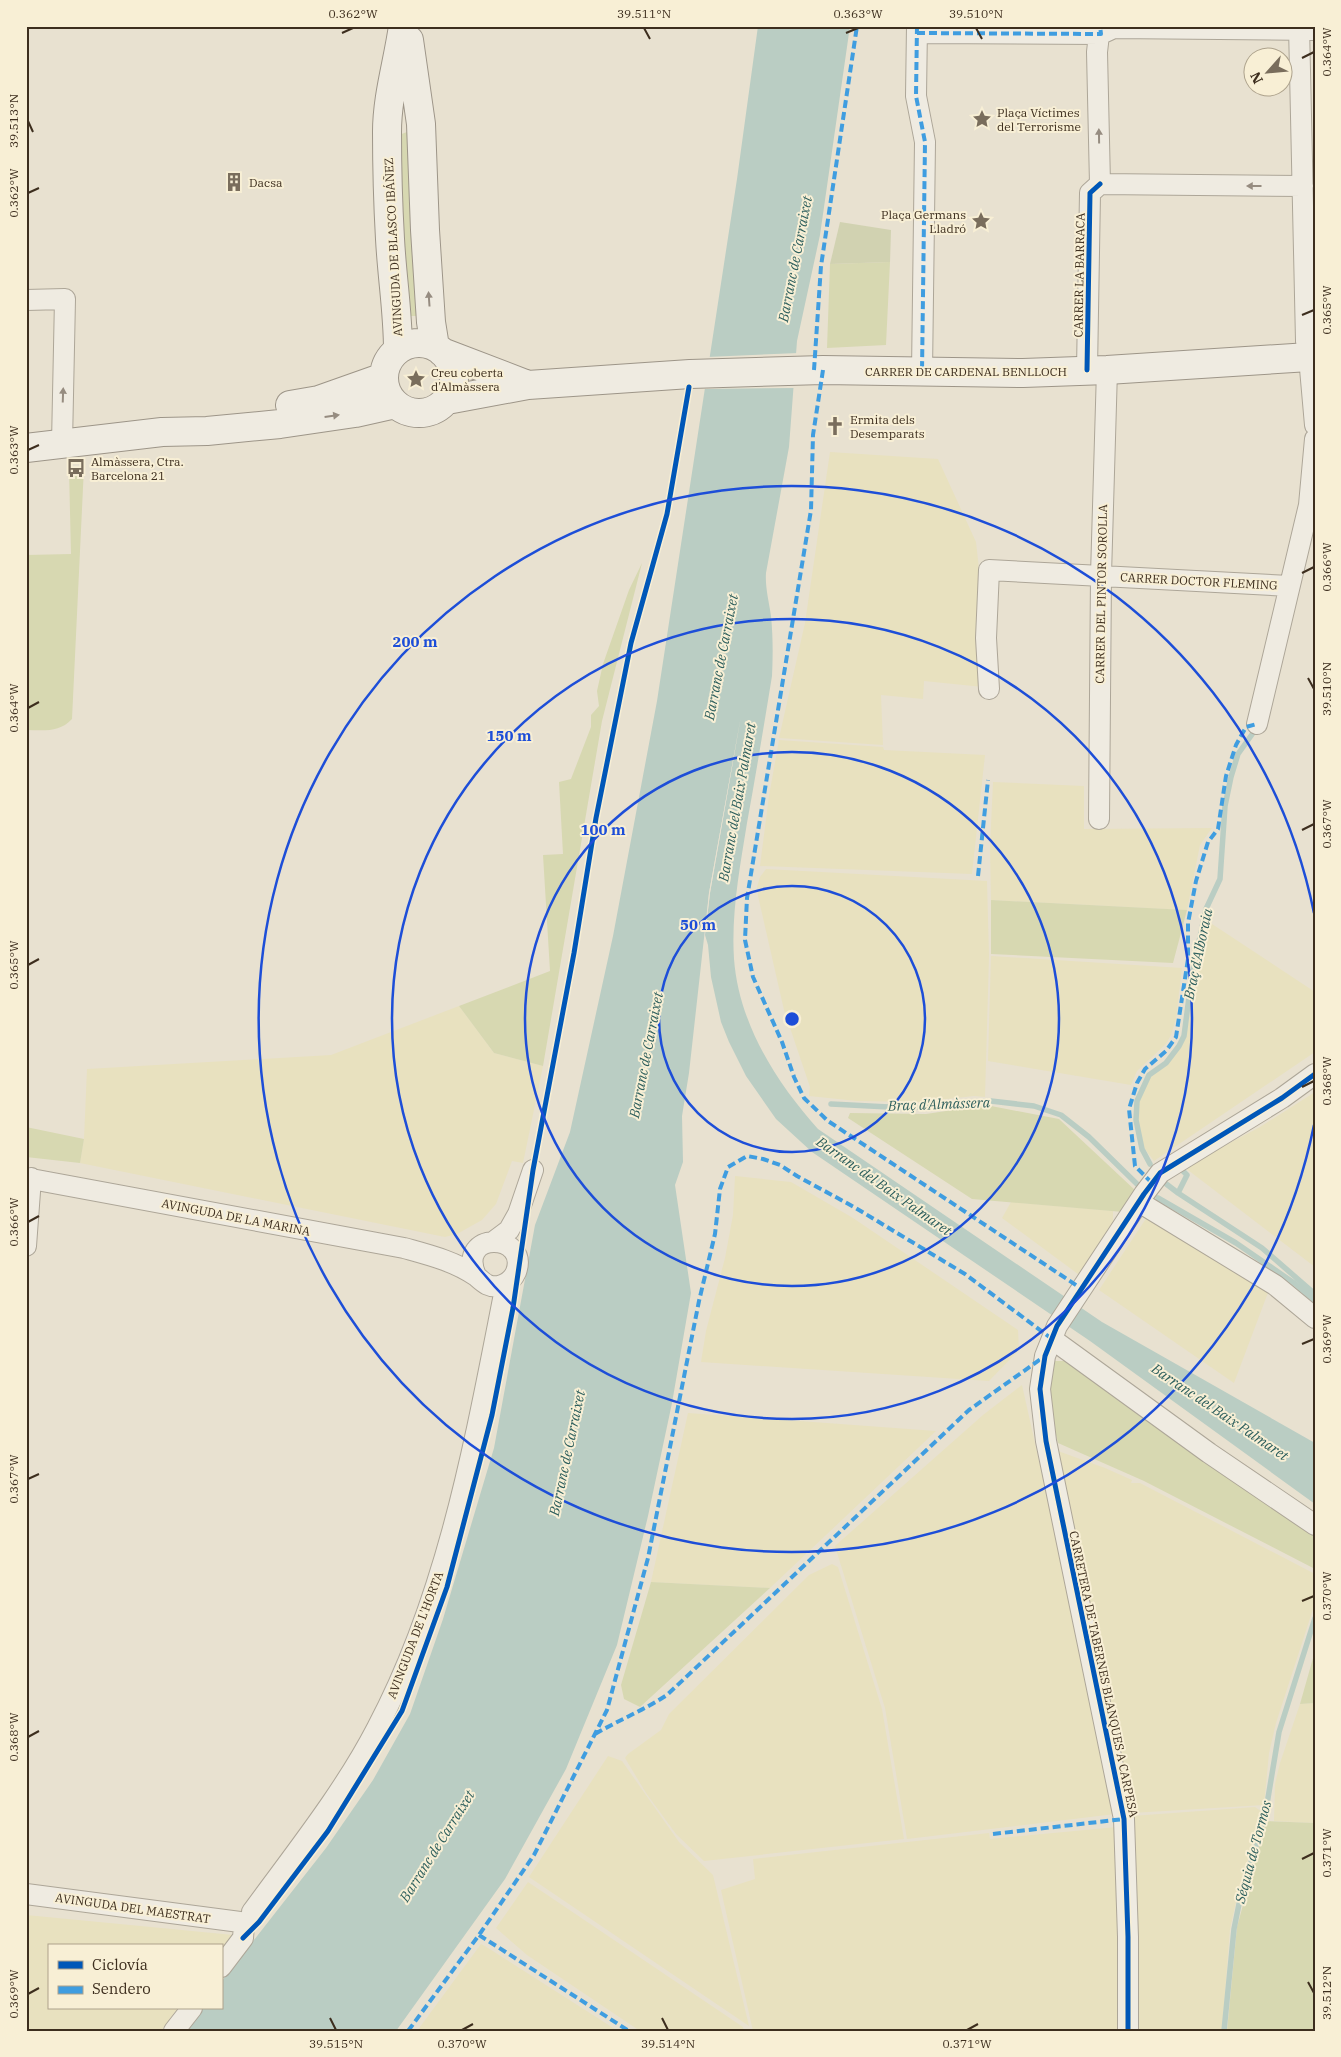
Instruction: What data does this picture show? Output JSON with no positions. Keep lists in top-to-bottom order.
{
  "streets": {
    "main road": ["AVINGUDA DE BLASCO IBÁÑEZ", "CARRER DE CARDENAL BENLLOCH"],
    "street": [
      "CARRER LA BARRACA",
      "CARRER DOCTOR FLEMING",
      "CARRER DEL PINTOR SOROLLA",
      "AVINGUDA DE LA MARINA",
      "AVINGUDA DE L'HORTA",
      "CARRETERA DE TABERNES BLANQUES A CARPESA",
      "AVINGUDA DEL MAESTRAT"
    ]
  },
  "crossings": [
    ["AVINGUDA DE BLASCO IBÁÑEZ", "CARRER DE CARDENAL BENLLOCH"],
    ["CARRER LA BARRACA", "CARRER DE CARDENAL BENLLOCH"],
    ["CARRER LA BARRACA", "CARRER DEL PINTOR SOROLLA"],
    ["CARRER DE CARDENAL BENLLOCH", "CARRER DEL PINTOR SOROLLA"],
    ["CARRER DOCTOR FLEMING", "CARRER DEL PINTOR SOROLLA"],
    ["AVINGUDA DE LA MARINA", "AVINGUDA DE L'HORTA"],
    ["AVINGUDA DE L'HORTA", "AVINGUDA DEL MAESTRAT"]
  ],
  "water": [
    "Barranc de Carraixet",
    "Barranc del Baix Palmaret",
    "Braç d'Alboraia",
    "Braç d'Almàssera",
    "Séquia de Tormos"
  ],
  "places": {
    "place": ["Plaça Víctimes del Terrorisme", "Plaça Germans Lladró", "Creu coberta d'Almàssera"],
    "building": ["Dacsa"],
    "church": ["Ermita dels Desemparats"],
    "bus stop": ["Almàssera, Ctra. Barcelona 21"]
  },
  "legend": ["Ciclovía", "Sendero"],
  "north": "bottom left",
  "coordinates": [
    "0.362°W",
    "39.511°N",
    "0.363°W",
    "39.510°N",
    "0.364°W",
    "39.513°N",
    "0.365°W",
    "0.366°W",
    "0.367°W",
    "0.368°W",
    "0.369°W",
    "0.370°W",
    "0.371°W",
    "39.512°N",
    "39.515°N",
    "39.514°N"
  ],
  "rings": [
    "200 m",
    "150 m",
    "100 m",
    "50 m"
  ]
}
